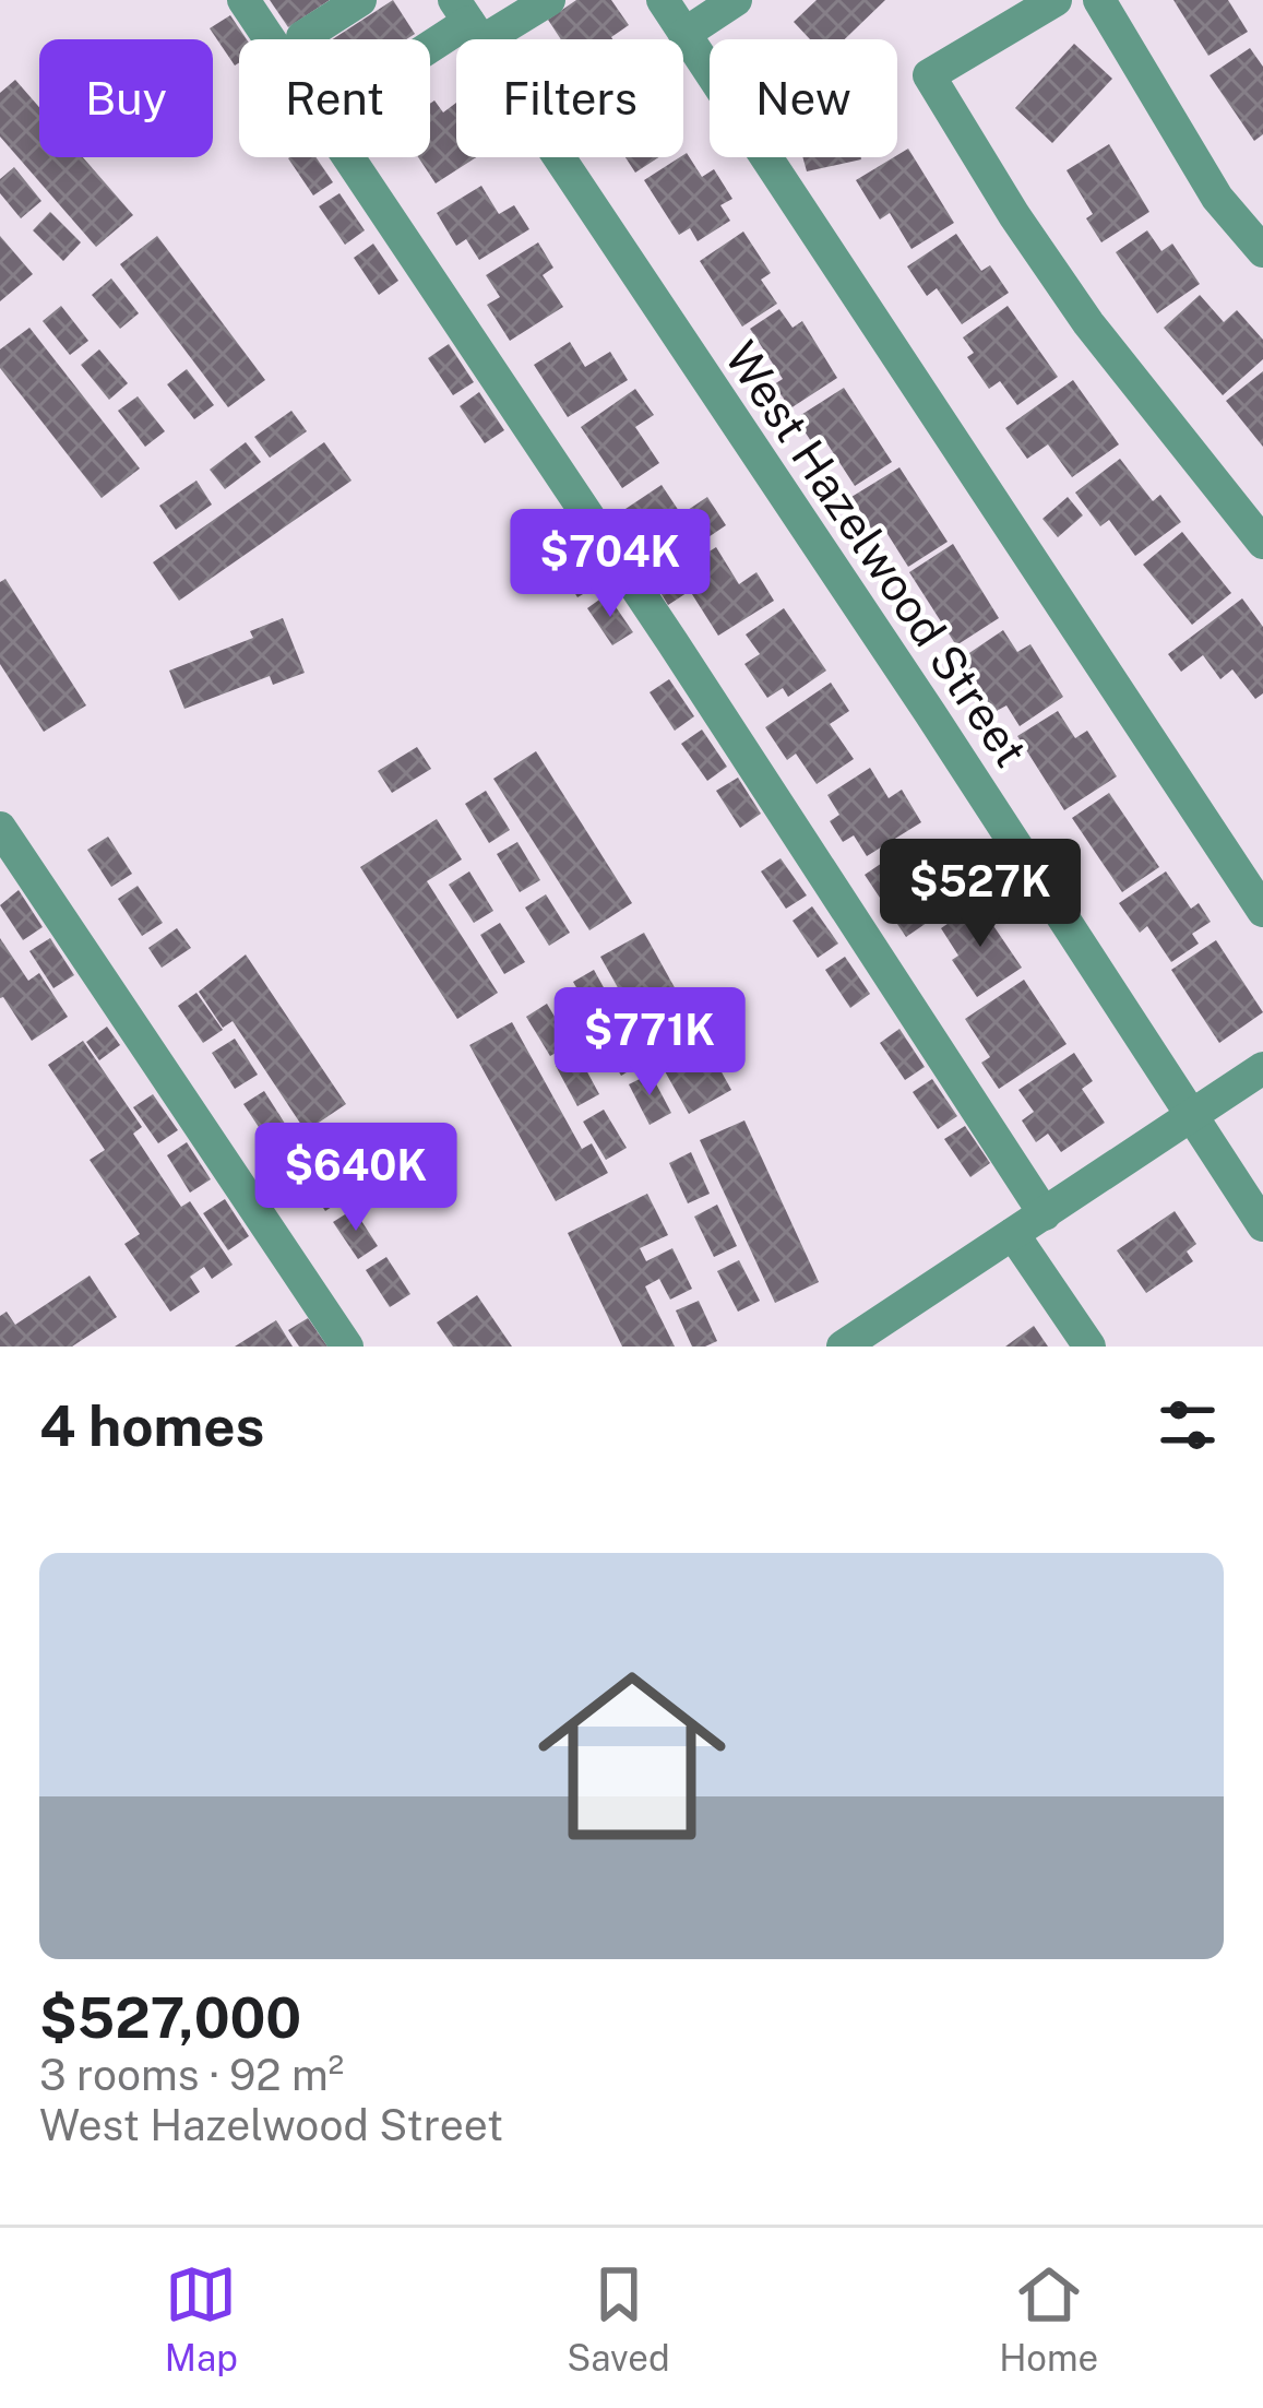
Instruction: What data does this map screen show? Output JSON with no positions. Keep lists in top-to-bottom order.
{
  "streets": {
    "street": ["West Hazelwood Street"]
  },
  "page": {
    "chip": [
      "Buy",
      "Rent",
      "Filters",
      "New"
    ],
    "price": [
      "$704K",
      "$527K",
      "$771K",
      "$640K"
    ],
    "heading": "4 homes",
    "list": [
      {
        "name": "$527,000",
        "note": "3 rooms · 92 m² · West Hazelwood Street"
      }
    ],
    "tabs": ["Map", "Saved", "Home"]
  }
}
